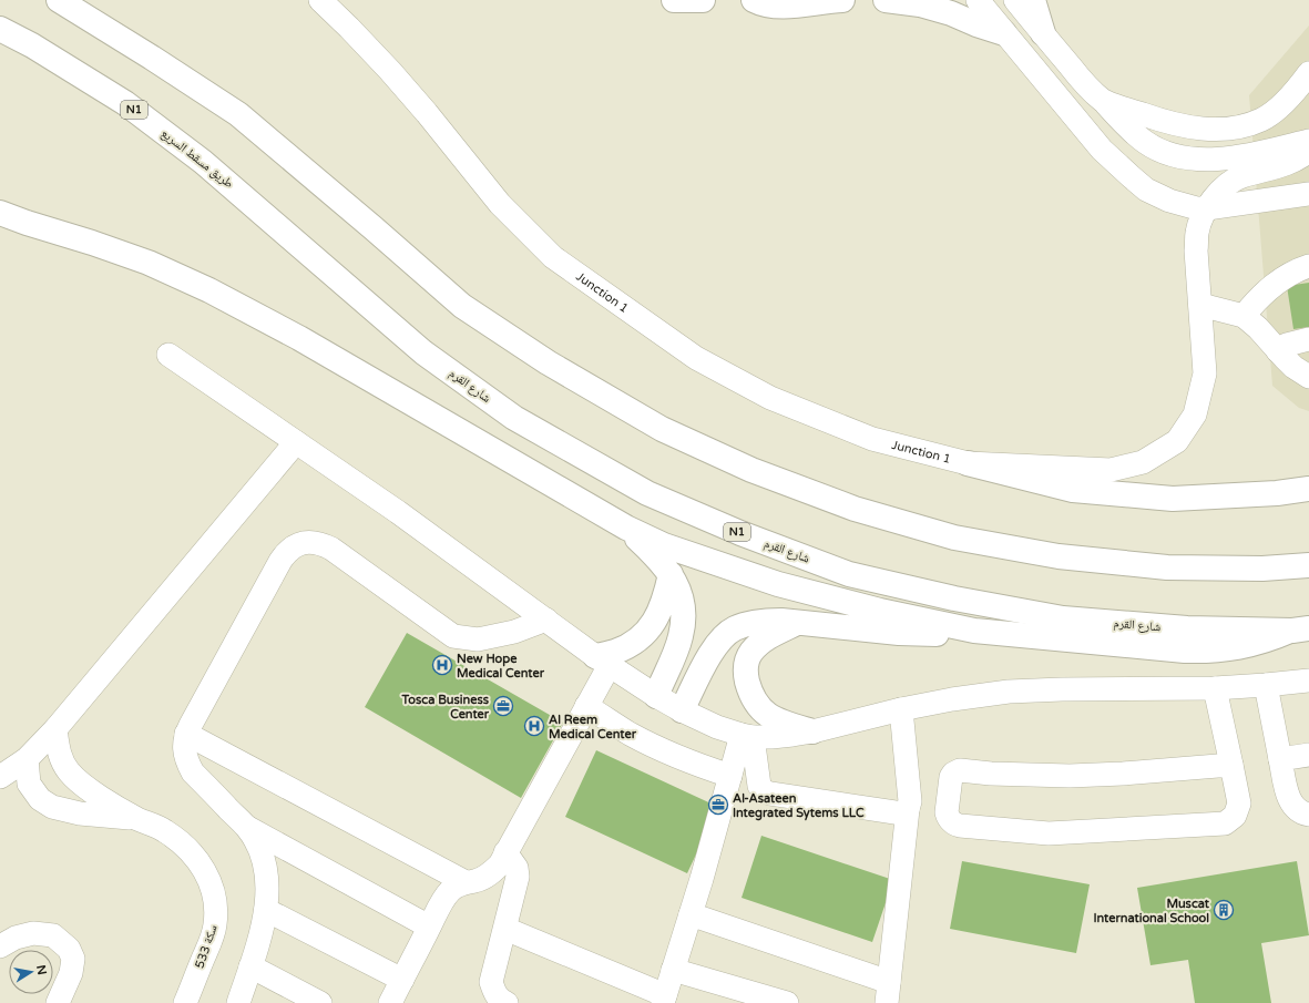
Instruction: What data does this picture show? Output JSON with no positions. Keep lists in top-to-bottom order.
{
  "streets": {
    "main road": ["N1", "طريق مسقط السريع", "شارع القرم"],
    "street": ["Junction 1", "سكة 533"]
  },
  "crossings": [
    ["طريق مسقط السريع", "شارع القرم"]
  ],
  "places": {
    "hospital": ["New Hope Medical Center", "Al Reem Medical Center"],
    "office": ["Tosca Business Center", "Al-Asateen Integrated Sytems LLC"],
    "building": ["Muscat International School"]
  },
  "north": "right"
}
